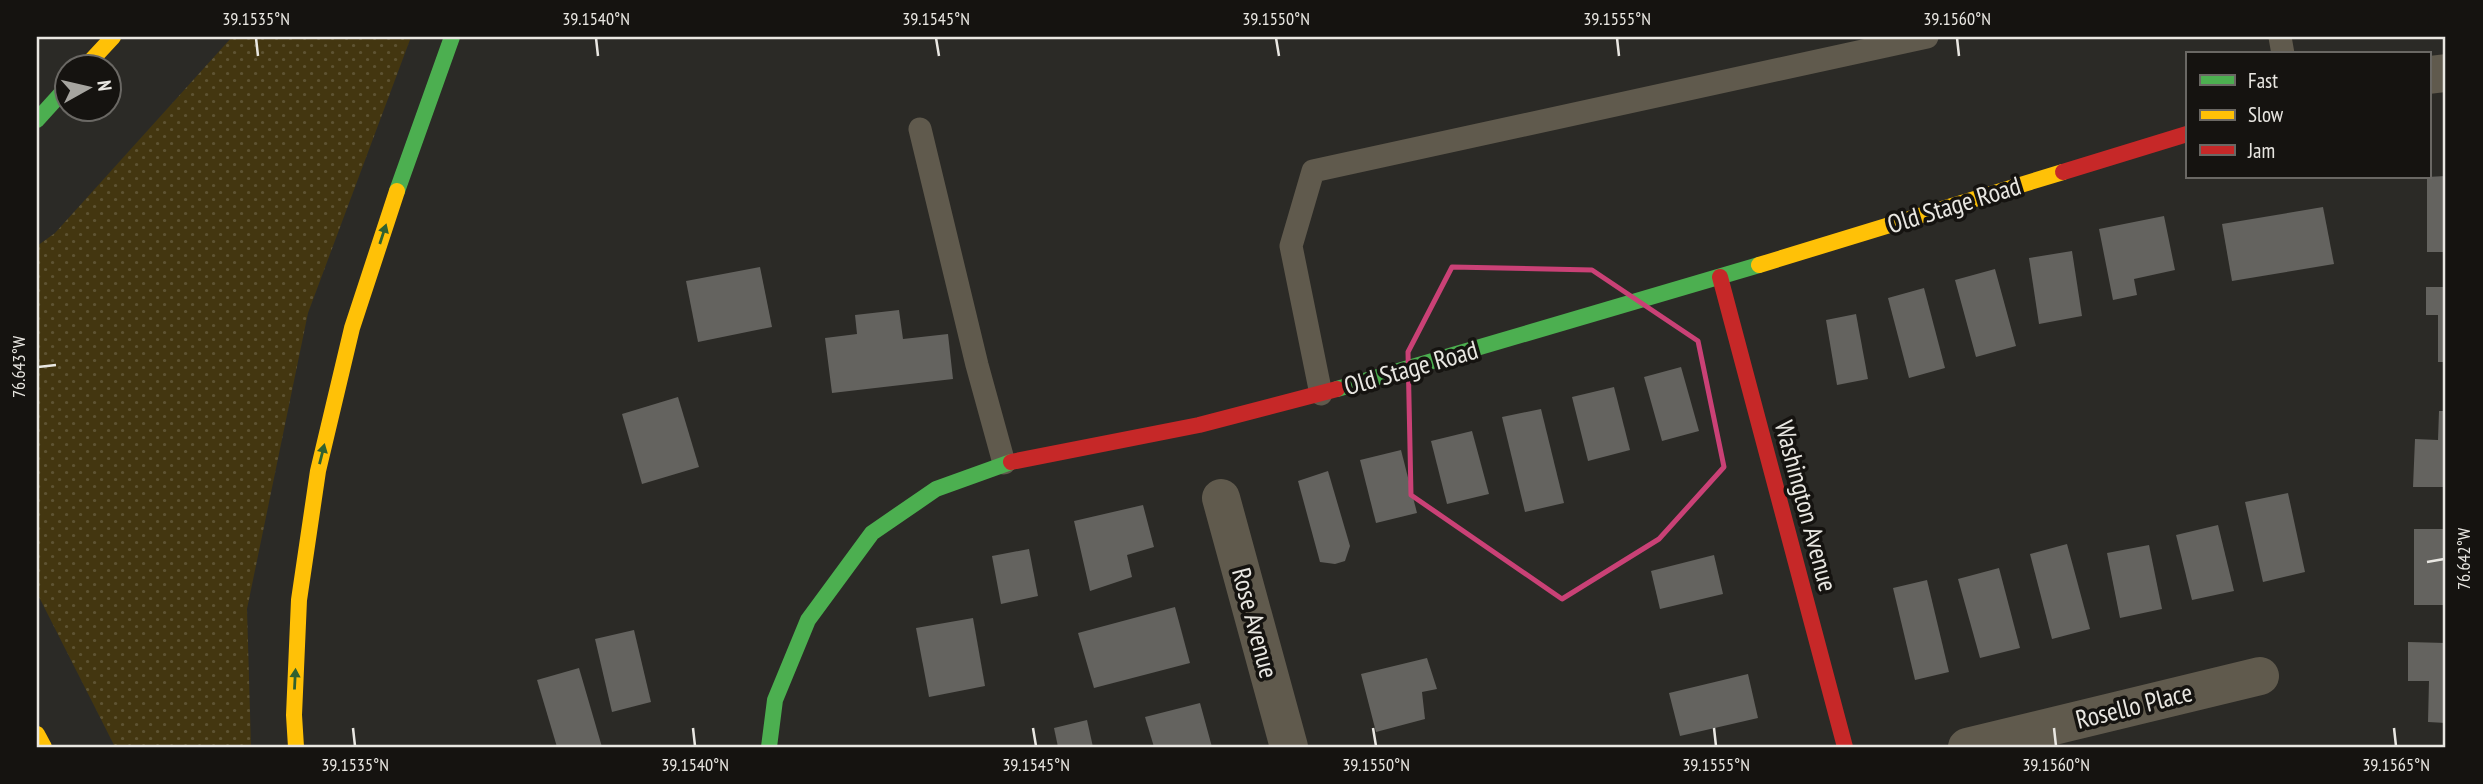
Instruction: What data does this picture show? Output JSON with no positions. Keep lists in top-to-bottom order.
{
  "streets": {
    "main road": ["Old Stage Road", "Washington Avenue"],
    "street": ["Rose Avenue", "Rosello Place"]
  },
  "crossings": [
    ["Old Stage Road", "Washington Avenue"]
  ],
  "legend": ["Fast", "Slow", "Jam"],
  "north": "right",
  "coordinates": [
    "39.1535°N",
    "39.1540°N",
    "39.1545°N",
    "39.1550°N",
    "39.1555°N",
    "39.1560°N",
    "76.643°W",
    "76.642°W",
    "39.1565°N"
  ]
}
